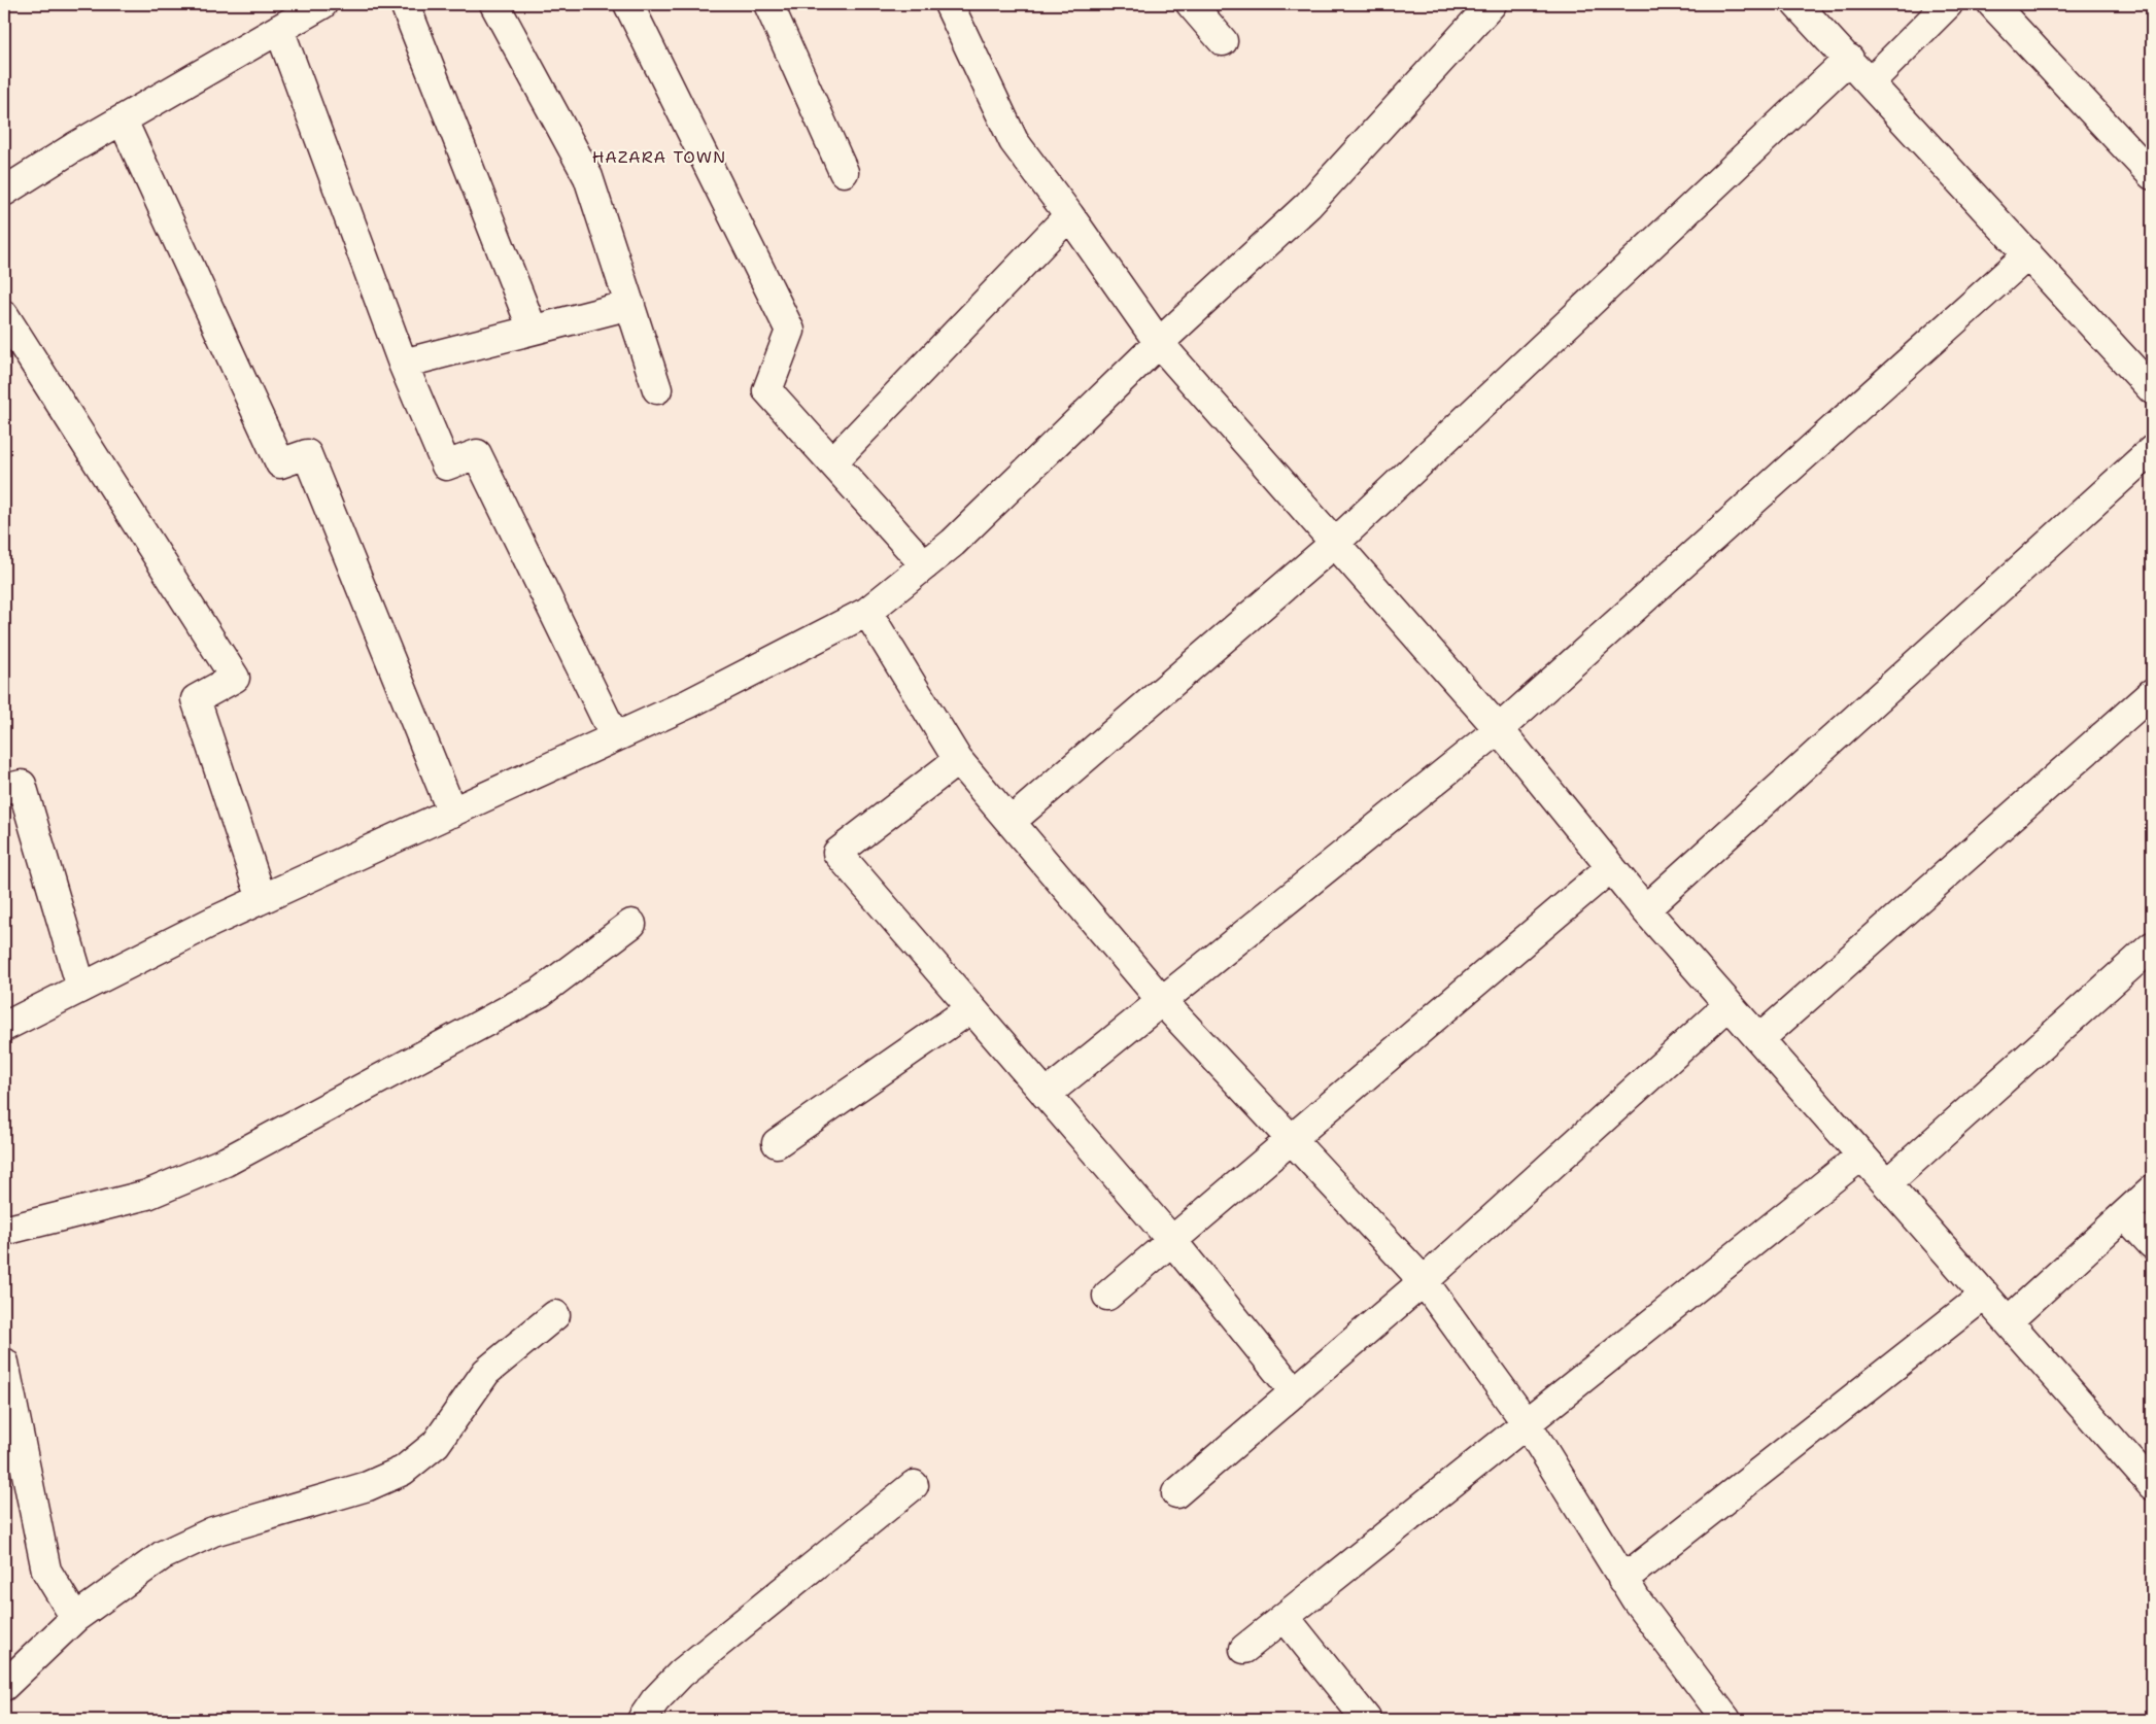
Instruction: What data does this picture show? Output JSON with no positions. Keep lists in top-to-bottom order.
{
  "districts": ["HAZARA TOWN"]
}
